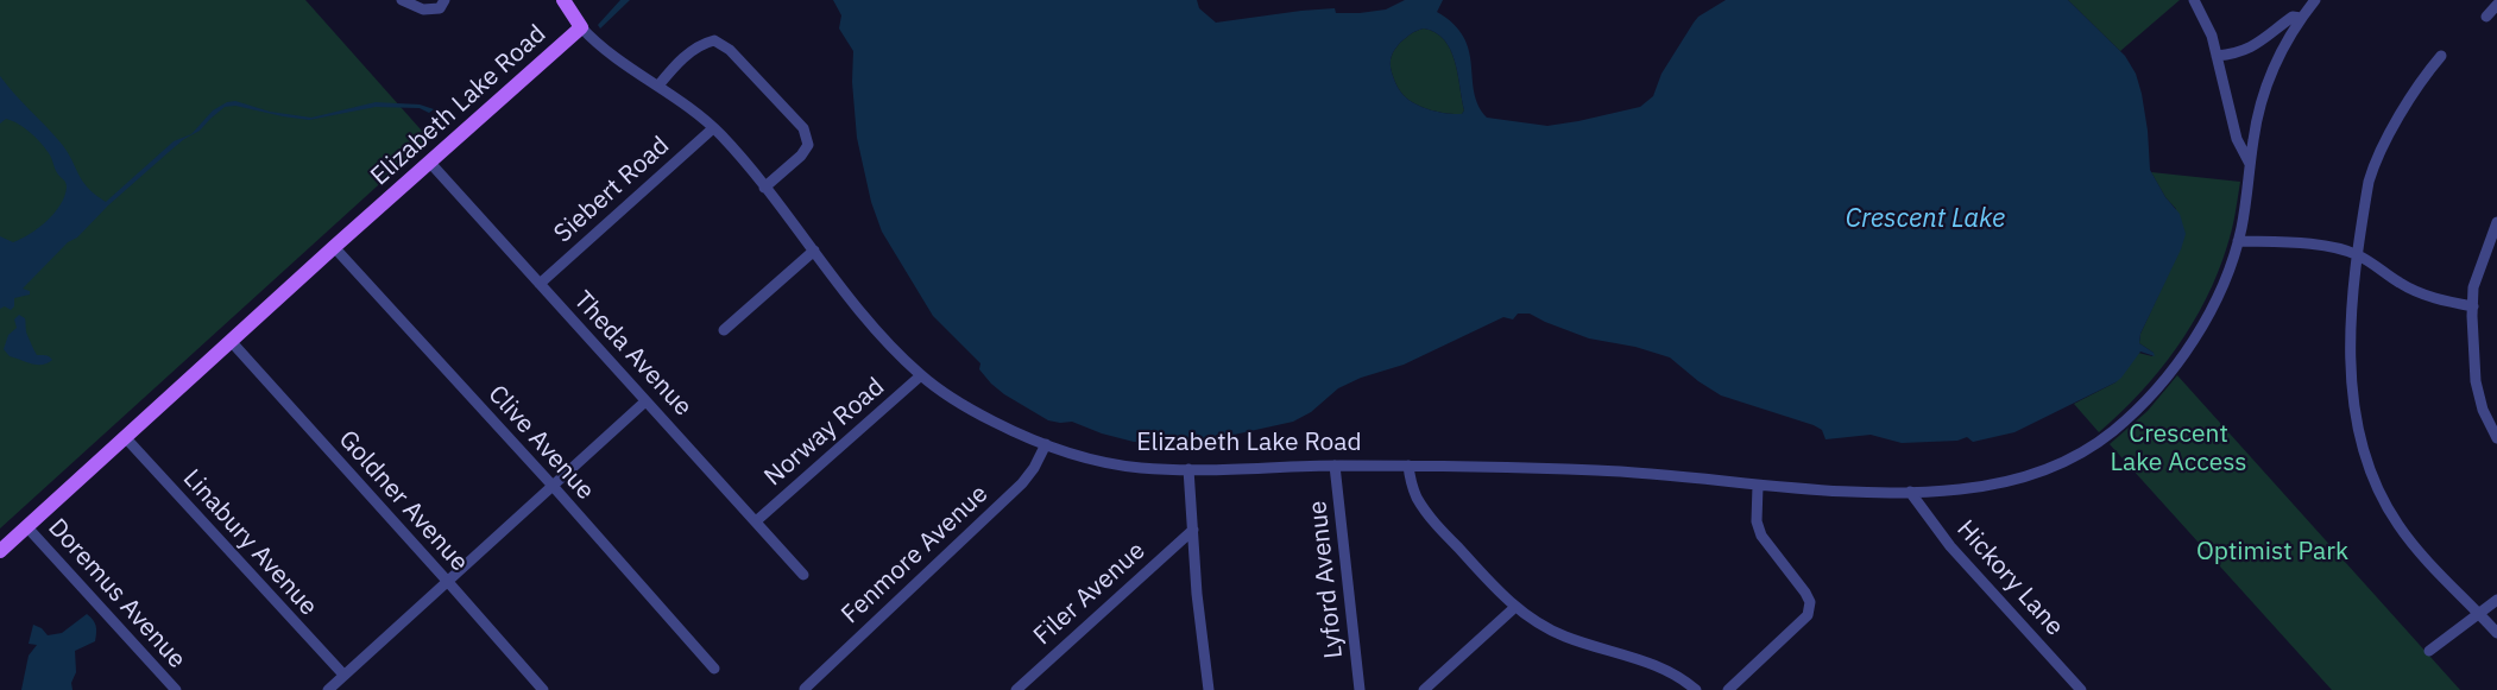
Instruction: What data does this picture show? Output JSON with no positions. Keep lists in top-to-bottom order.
{
  "streets": {
    "main road": ["Elizabeth Lake Road"],
    "street": [
      "Siebert Road",
      "Theda Avenue",
      "Norway Road",
      "Clive Avenue",
      "Goldner Avenue",
      "Linabury Avenue",
      "Fenmore Avenue",
      "Hickory Lane",
      "Lyford Avenue",
      "Doremus Avenue",
      "Filer Avenue"
    ]
  },
  "crossings": [
    ["Elizabeth Lake Road", "Siebert Road"],
    ["Elizabeth Lake Road", "Theda Avenue"],
    ["Elizabeth Lake Road", "Norway Road"],
    ["Elizabeth Lake Road", "Clive Avenue"],
    ["Elizabeth Lake Road", "Goldner Avenue"],
    ["Elizabeth Lake Road", "Linabury Avenue"],
    ["Elizabeth Lake Road", "Fenmore Avenue"],
    ["Elizabeth Lake Road", "Hickory Lane"],
    ["Elizabeth Lake Road", "Lyford Avenue"],
    ["Elizabeth Lake Road", "Doremus Avenue"],
    ["Siebert Road", "Theda Avenue"],
    ["Theda Avenue", "Norway Road"]
  ],
  "water": ["Crescent Lake"],
  "parks": ["Crescent Lake Access", "Optimist Park"]
}
